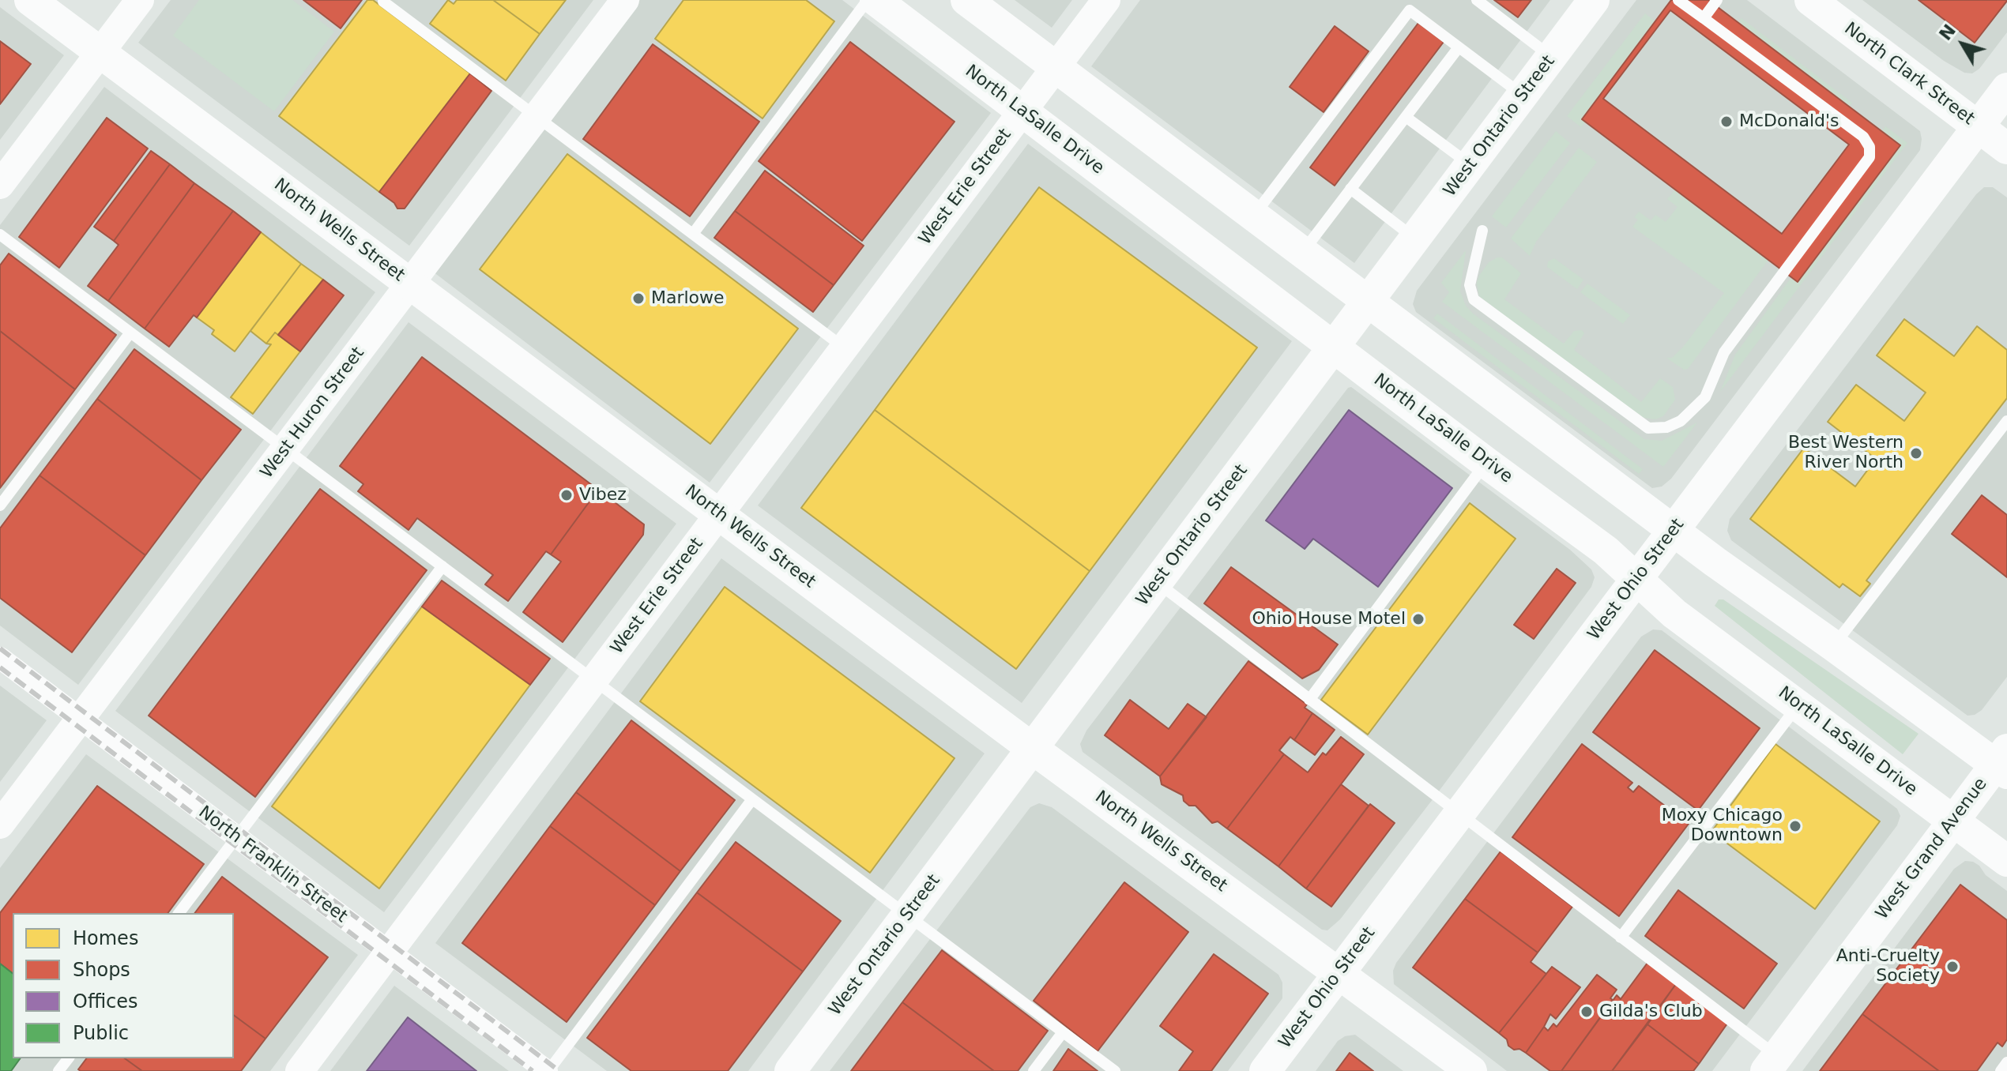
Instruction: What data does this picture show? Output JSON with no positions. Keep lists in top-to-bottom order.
{
  "streets": {
    "main road": [
      "North Clark Street",
      "North LaSalle Drive",
      "West Ontario Street",
      "North Wells Street",
      "West Ohio Street",
      "West Grand Avenue"
    ],
    "street": ["West Erie Street", "West Huron Street", "North Franklin Street"]
  },
  "crossings": [
    ["North Clark Street", "West Ohio Street"],
    ["North LaSalle Drive", "West Ontario Street"],
    ["North LaSalle Drive", "West Erie Street"],
    ["North LaSalle Drive", "West Ohio Street"],
    ["North LaSalle Drive", "West Grand Avenue"],
    ["West Ontario Street", "North Wells Street"],
    ["West Erie Street", "North Wells Street"],
    ["West Erie Street", "North Franklin Street"],
    ["North Wells Street", "West Huron Street"],
    ["North Wells Street", "West Ohio Street"],
    ["West Huron Street", "North Franklin Street"]
  ],
  "places": [
    "McDonald's",
    "Marlowe",
    "Best Western River North",
    "Vibez",
    "Ohio House Motel",
    "Moxy Chicago Downtown",
    "Anti-Cruelty Society",
    "Gilda's Club"
  ],
  "legend": [
    "Homes",
    "Shops",
    "Offices",
    "Public"
  ],
  "north": "top left"
}
